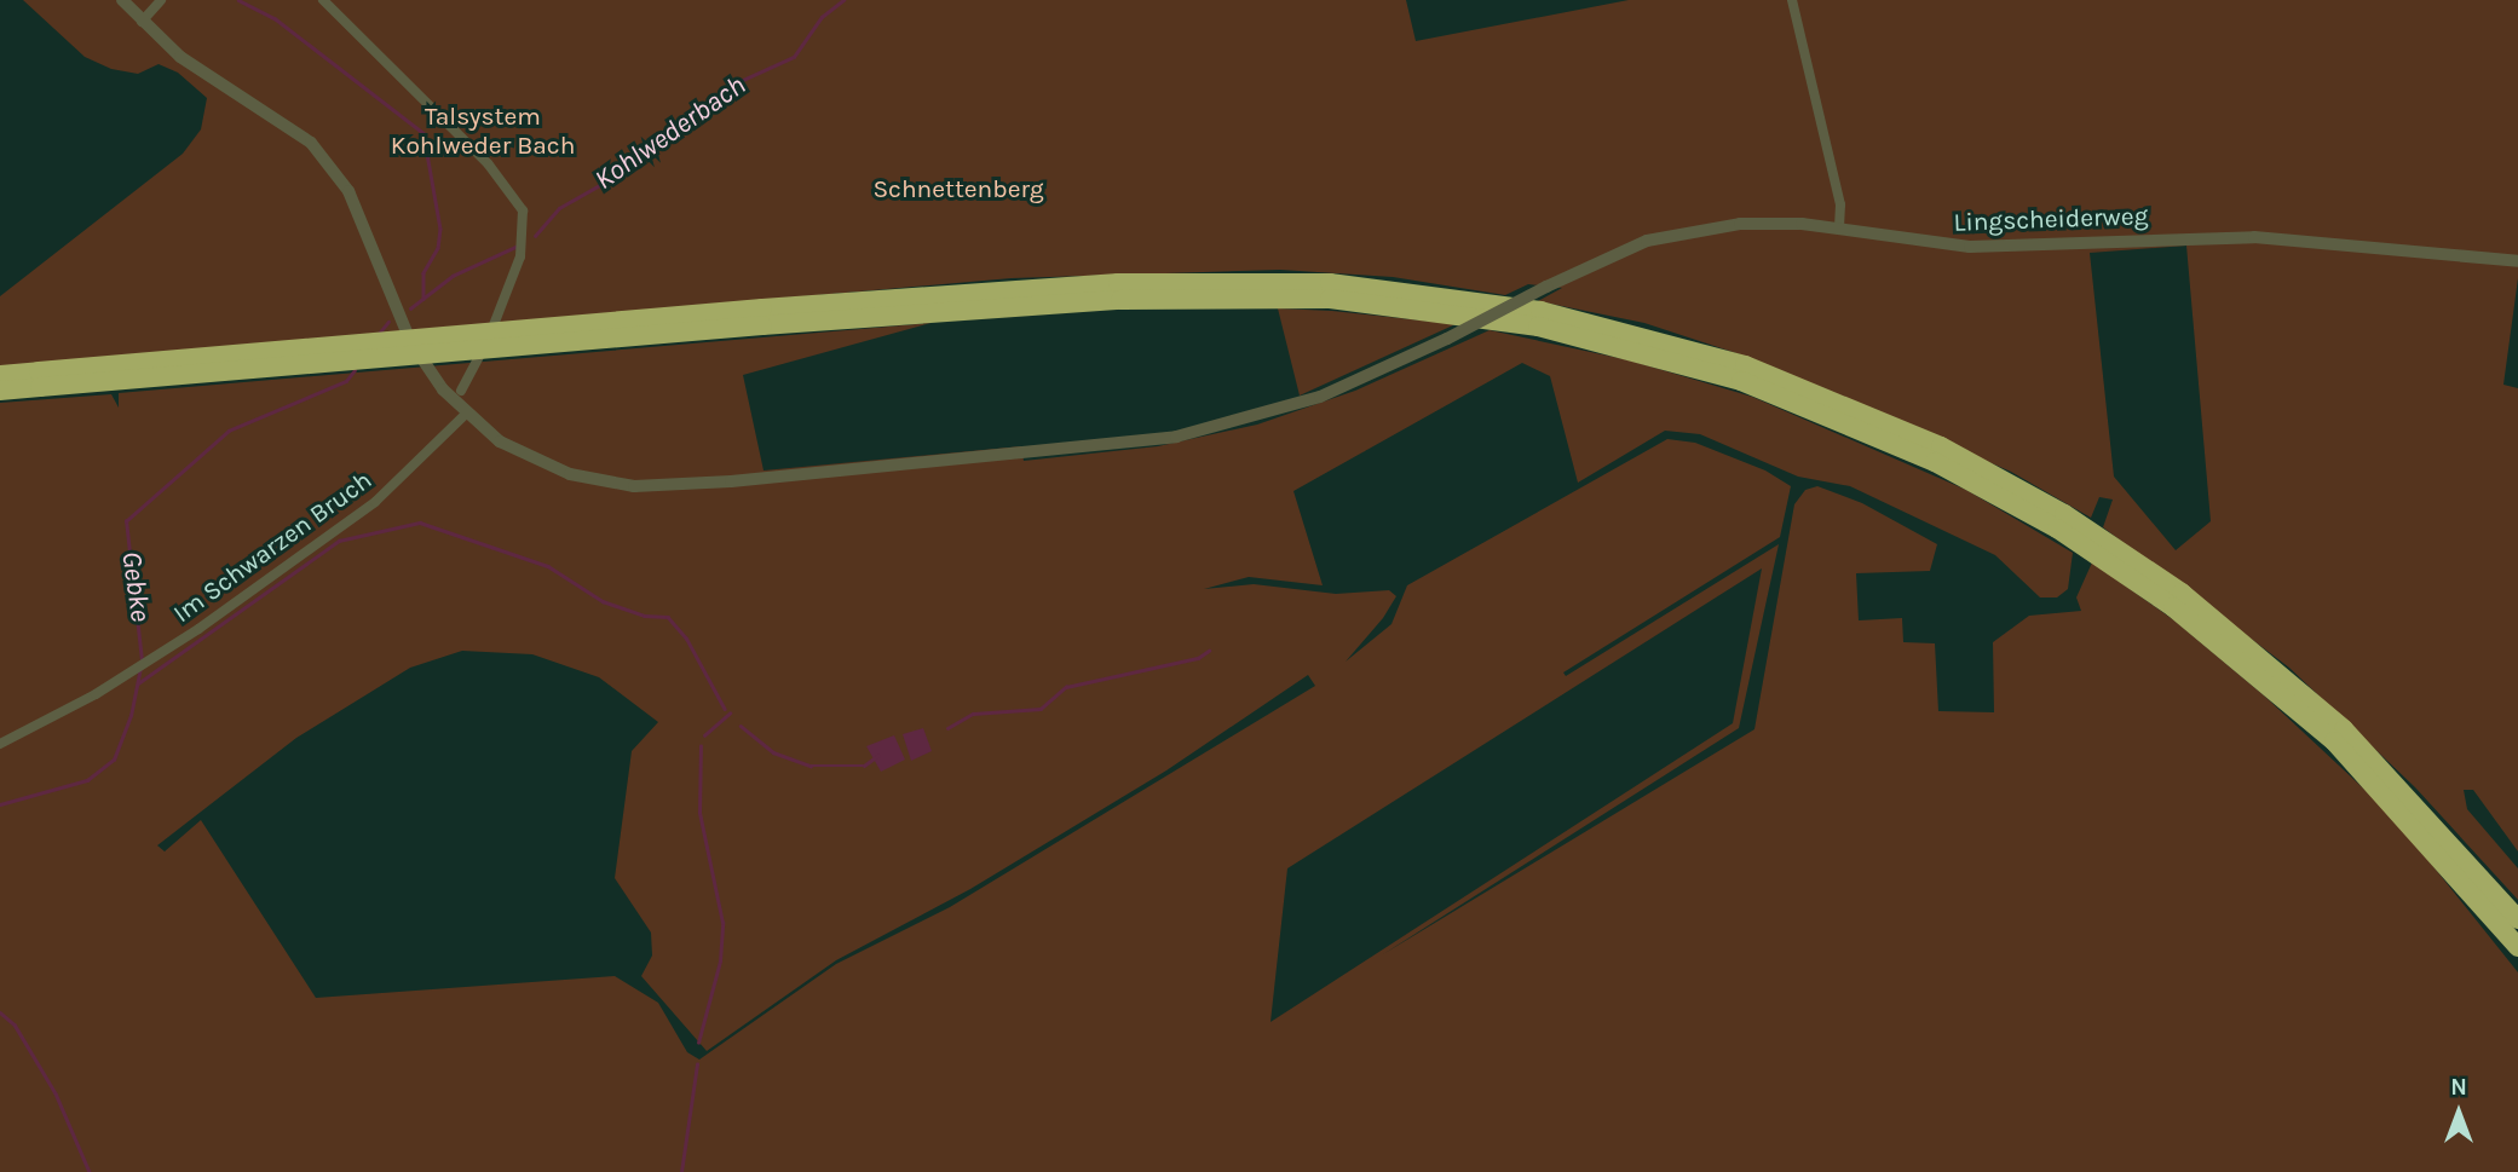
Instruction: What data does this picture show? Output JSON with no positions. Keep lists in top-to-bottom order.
{
  "streets": {
    "street": ["Lingscheiderweg", "Im Schwarzen Bruch"]
  },
  "crossings": [
    ["Lingscheiderweg", "Im Schwarzen Bruch"]
  ],
  "water": ["Kohlwederbach", "Gebke"],
  "parks": ["Talsystem Kohlweder Bach", "Schnettenberg"],
  "north": "top"
}
